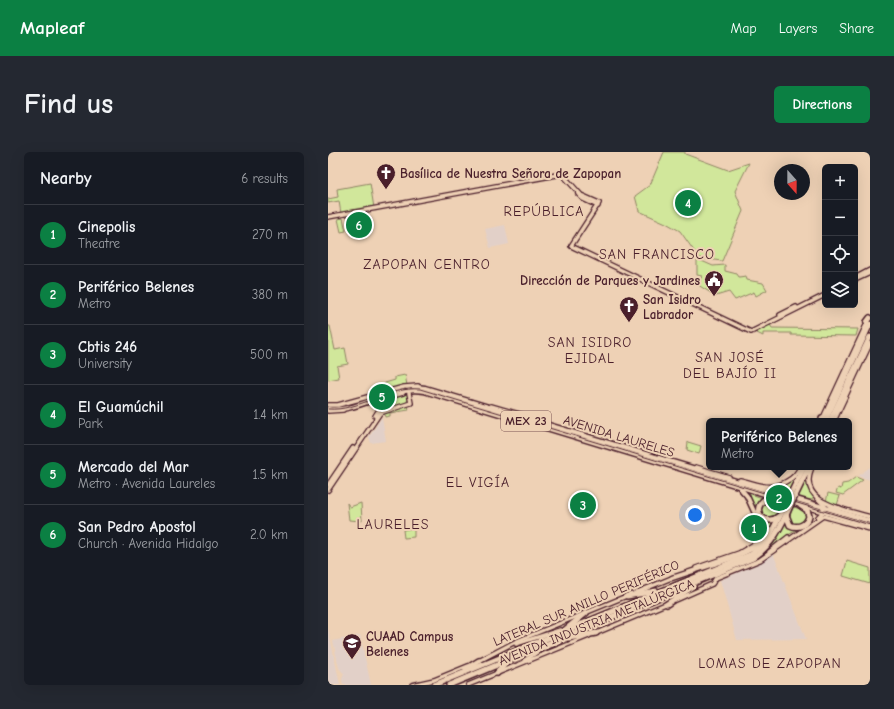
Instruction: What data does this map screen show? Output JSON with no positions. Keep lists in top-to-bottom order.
{
  "streets": {
    "main road": [
      "MEX 23",
      "AVENIDA LAURELES",
      "LATERAL SUR ANILLO PERIFÉRICO",
      "AVENIDA INDUSTRIA METALÚRGICA"
    ]
  },
  "crossings": [
    ["MEX 23", "AVENIDA LAURELES"]
  ],
  "districts": [
    "REPÚBLICA",
    "SAN FRANCISCO",
    "ZAPOPAN CENTRO",
    "SAN ISIDRO EJIDAL",
    "SAN JOSÉ DEL BAJÍO II",
    "EL VIGÍA",
    "LAURELES",
    "LOMAS DE ZAPOPAN"
  ],
  "places": {
    "church": ["Basílica de Nuestra Señora de Zapopan", "San Isidro Labrador"],
    "public building": ["Dirección de Parques y Jardines"],
    "school or university": ["CUAAD Campus Belenes"]
  },
  "north": "bottom",
  "page": {
    "header": "Mapleaf",
    "nav": ["Map", "Layers", "Share"],
    "buttons": "Directions",
    "title": "Find us",
    "heading": ["Nearby", "6 results"],
    "map_buttons": ["+", "−"],
    "pins": [
      "4",
      "6",
      "5",
      "2",
      "3",
      "1"
    ],
    "list": [
      {
        "mark": "1",
        "name": "Cinepolis",
        "note": "Theatre",
        "value": "270 m"
      },
      {
        "mark": "2",
        "name": "Periférico Belenes",
        "note": "Metro",
        "value": "380 m"
      },
      {
        "mark": "3",
        "name": "Cbtis 246",
        "note": "University",
        "value": "500 m"
      },
      {
        "mark": "4",
        "name": "El Guamúchil",
        "note": "Park",
        "value": "1.4 km"
      },
      {
        "mark": "5",
        "name": "Mercado del Mar",
        "note": "Metro · Avenida Laureles",
        "value": "1.5 km"
      },
      {
        "mark": "6",
        "name": "San Pedro Apostol",
        "note": "Church · Avenida Hidalgo",
        "value": "2.0 km"
      }
    ],
    "popup": ["Periférico Belenes", "Metro"]
  }
}
